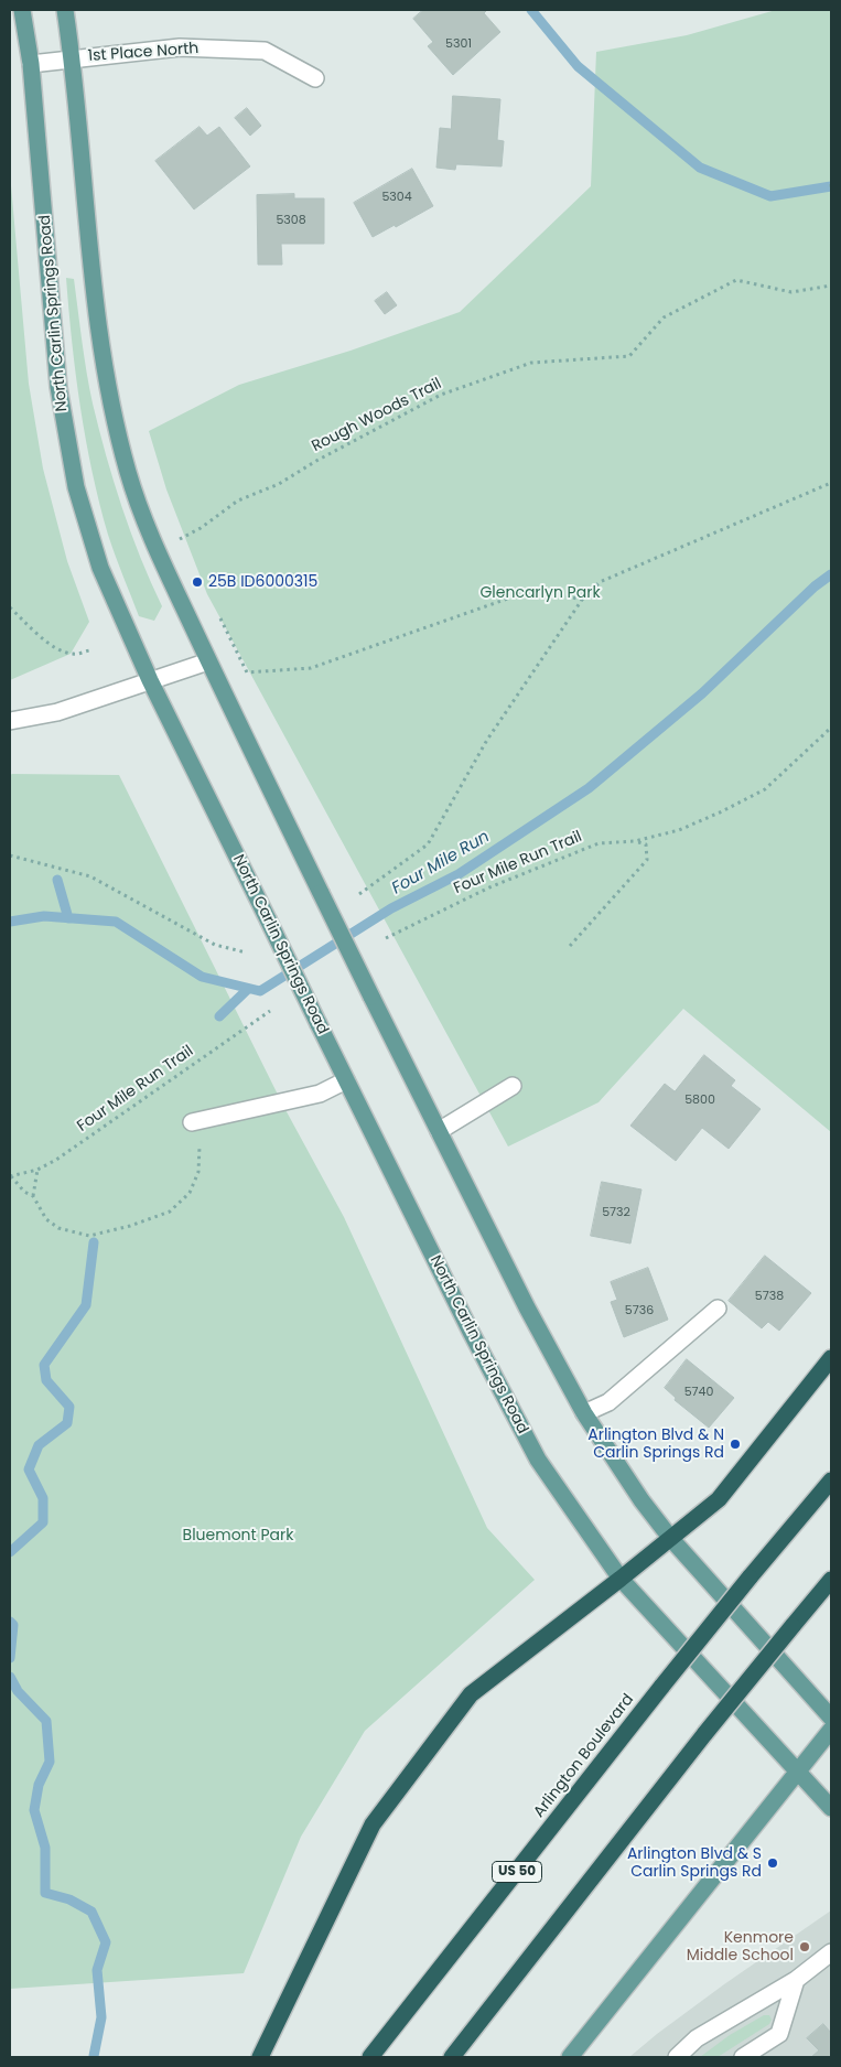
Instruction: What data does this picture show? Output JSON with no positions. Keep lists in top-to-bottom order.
{
  "streets": {
    "highway": ["Arlington Boulevard", "US 50"],
    "main road": ["North Carlin Springs Road"],
    "street": ["1st Place North"],
    "path": ["Rough Woods Trail", "Four Mile Run Trail"]
  },
  "crossings": [
    ["1st Place North", "North Carlin Springs Road"]
  ],
  "water": ["Four Mile Run"],
  "parks": ["Glencarlyn Park", "Bluemont Park"],
  "places": [
    "25B ID6000315",
    "Arlington Blvd & N Carlin Springs Rd",
    "Arlington Blvd & S Carlin Springs Rd",
    "Kenmore Middle School"
  ],
  "house_numbers": [
    "5301",
    "5304",
    "5308",
    "5800",
    "5732",
    "5738",
    "5736",
    "5740"
  ]
}
